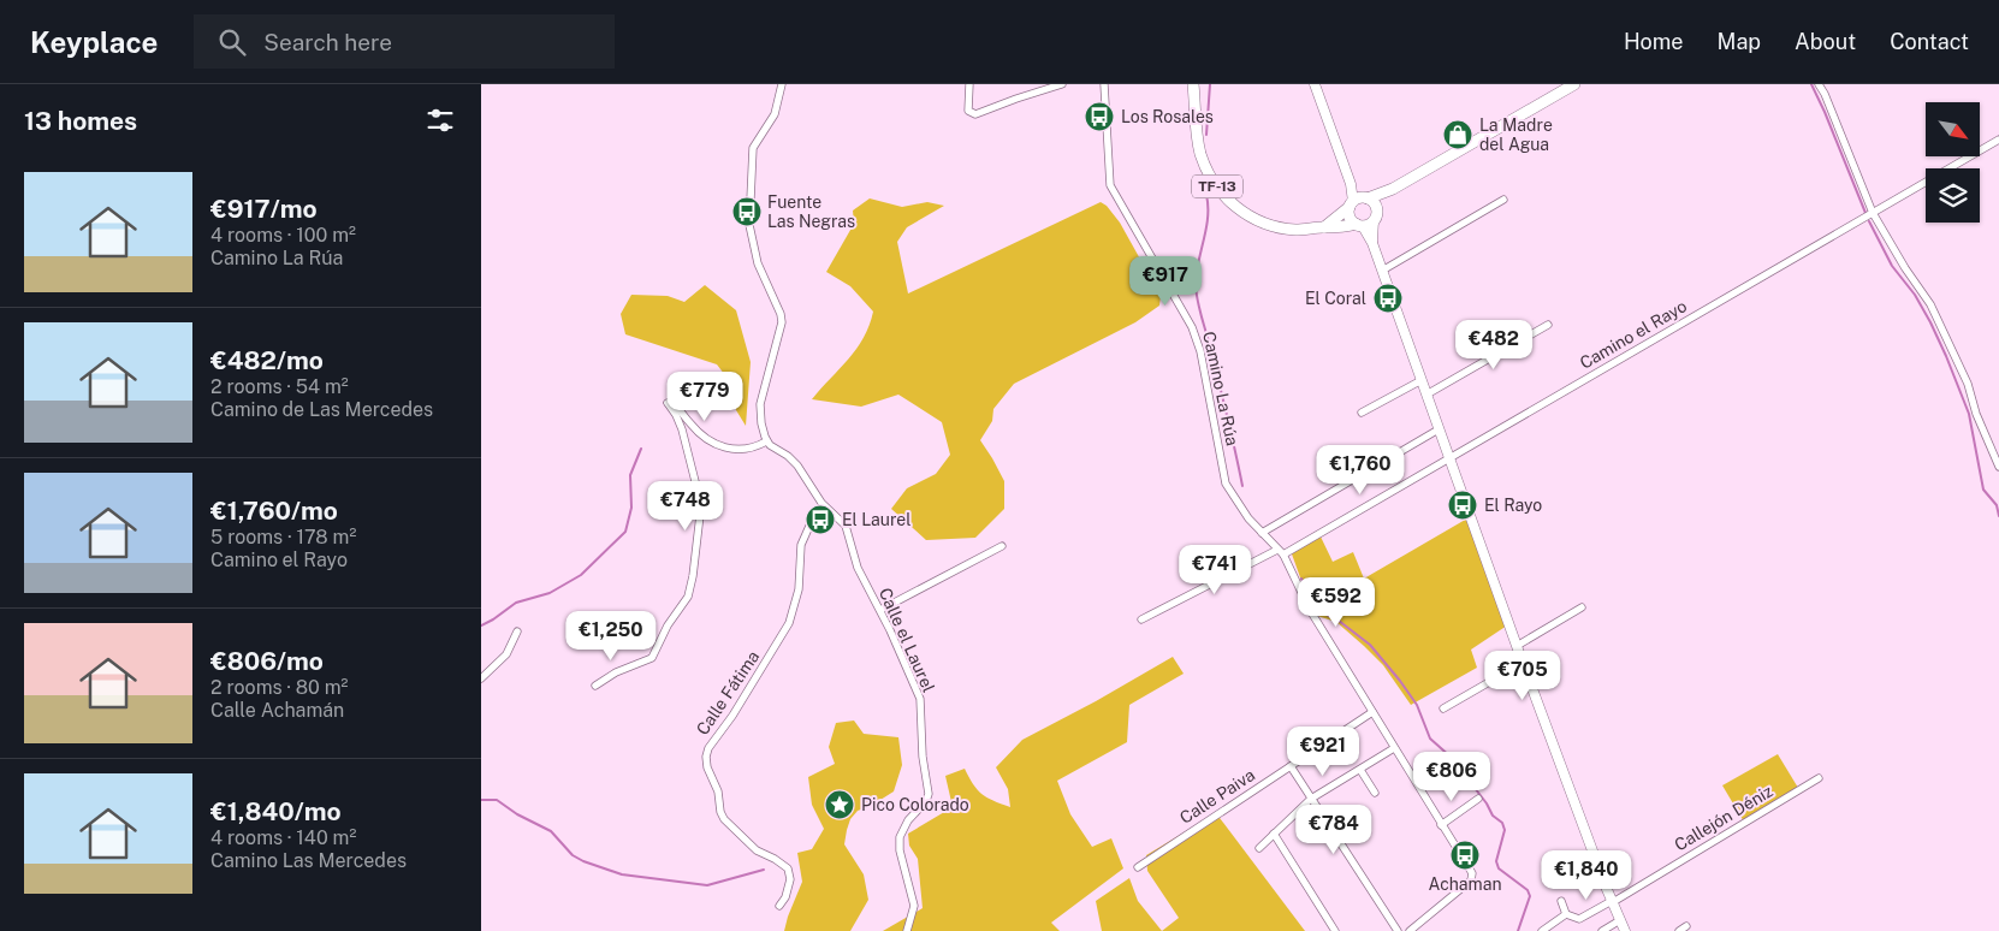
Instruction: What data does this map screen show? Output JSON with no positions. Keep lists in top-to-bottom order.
{
  "streets": {
    "main road": ["TF-13"],
    "street": [
      "Camino el Rayo",
      "Camino La Rúa",
      "Calle el Laurel",
      "Calle Fátima",
      "Calle Paiva",
      "Callejón Déniz"
    ]
  },
  "crossings": [
    ["Camino el Rayo", "Camino La Rúa"],
    ["Camino La Rúa", "Calle Paiva"],
    ["Calle el Laurel", "Calle Fátima"]
  ],
  "places": {
    "bus stop": [
      "Los Rosales",
      "Fuente Las Negras",
      "El Coral",
      "El Rayo",
      "El Laurel",
      "Achaman"
    ],
    "shop": ["La Madre del Agua"],
    "place": ["Pico Colorado"]
  },
  "north": "bottom right",
  "page": {
    "header": "Keyplace",
    "search": "Search here",
    "nav": [
      "Home",
      "Map",
      "About",
      "Contact"
    ],
    "heading": "13 homes",
    "list": [
      {
        "name": "€917/mo",
        "note": "4 rooms · 100 m² · Camino La Rúa"
      },
      {
        "name": "€482/mo",
        "note": "2 rooms · 54 m² · Camino de Las Mercedes"
      },
      {
        "name": "€1,760/mo",
        "note": "5 rooms · 178 m² · Camino el Rayo"
      },
      {
        "name": "€806/mo",
        "note": "2 rooms · 80 m² · Calle Achamán"
      },
      {
        "name": "€1,840/mo",
        "note": "4 rooms · 140 m² · Camino Las Mercedes"
      }
    ],
    "price": [
      "€917",
      "€482",
      "€779",
      "€1,760",
      "€748",
      "€741",
      "€592",
      "€1,250",
      "€705",
      "€921",
      "€806",
      "€784",
      "€1,840"
    ]
  }
}
